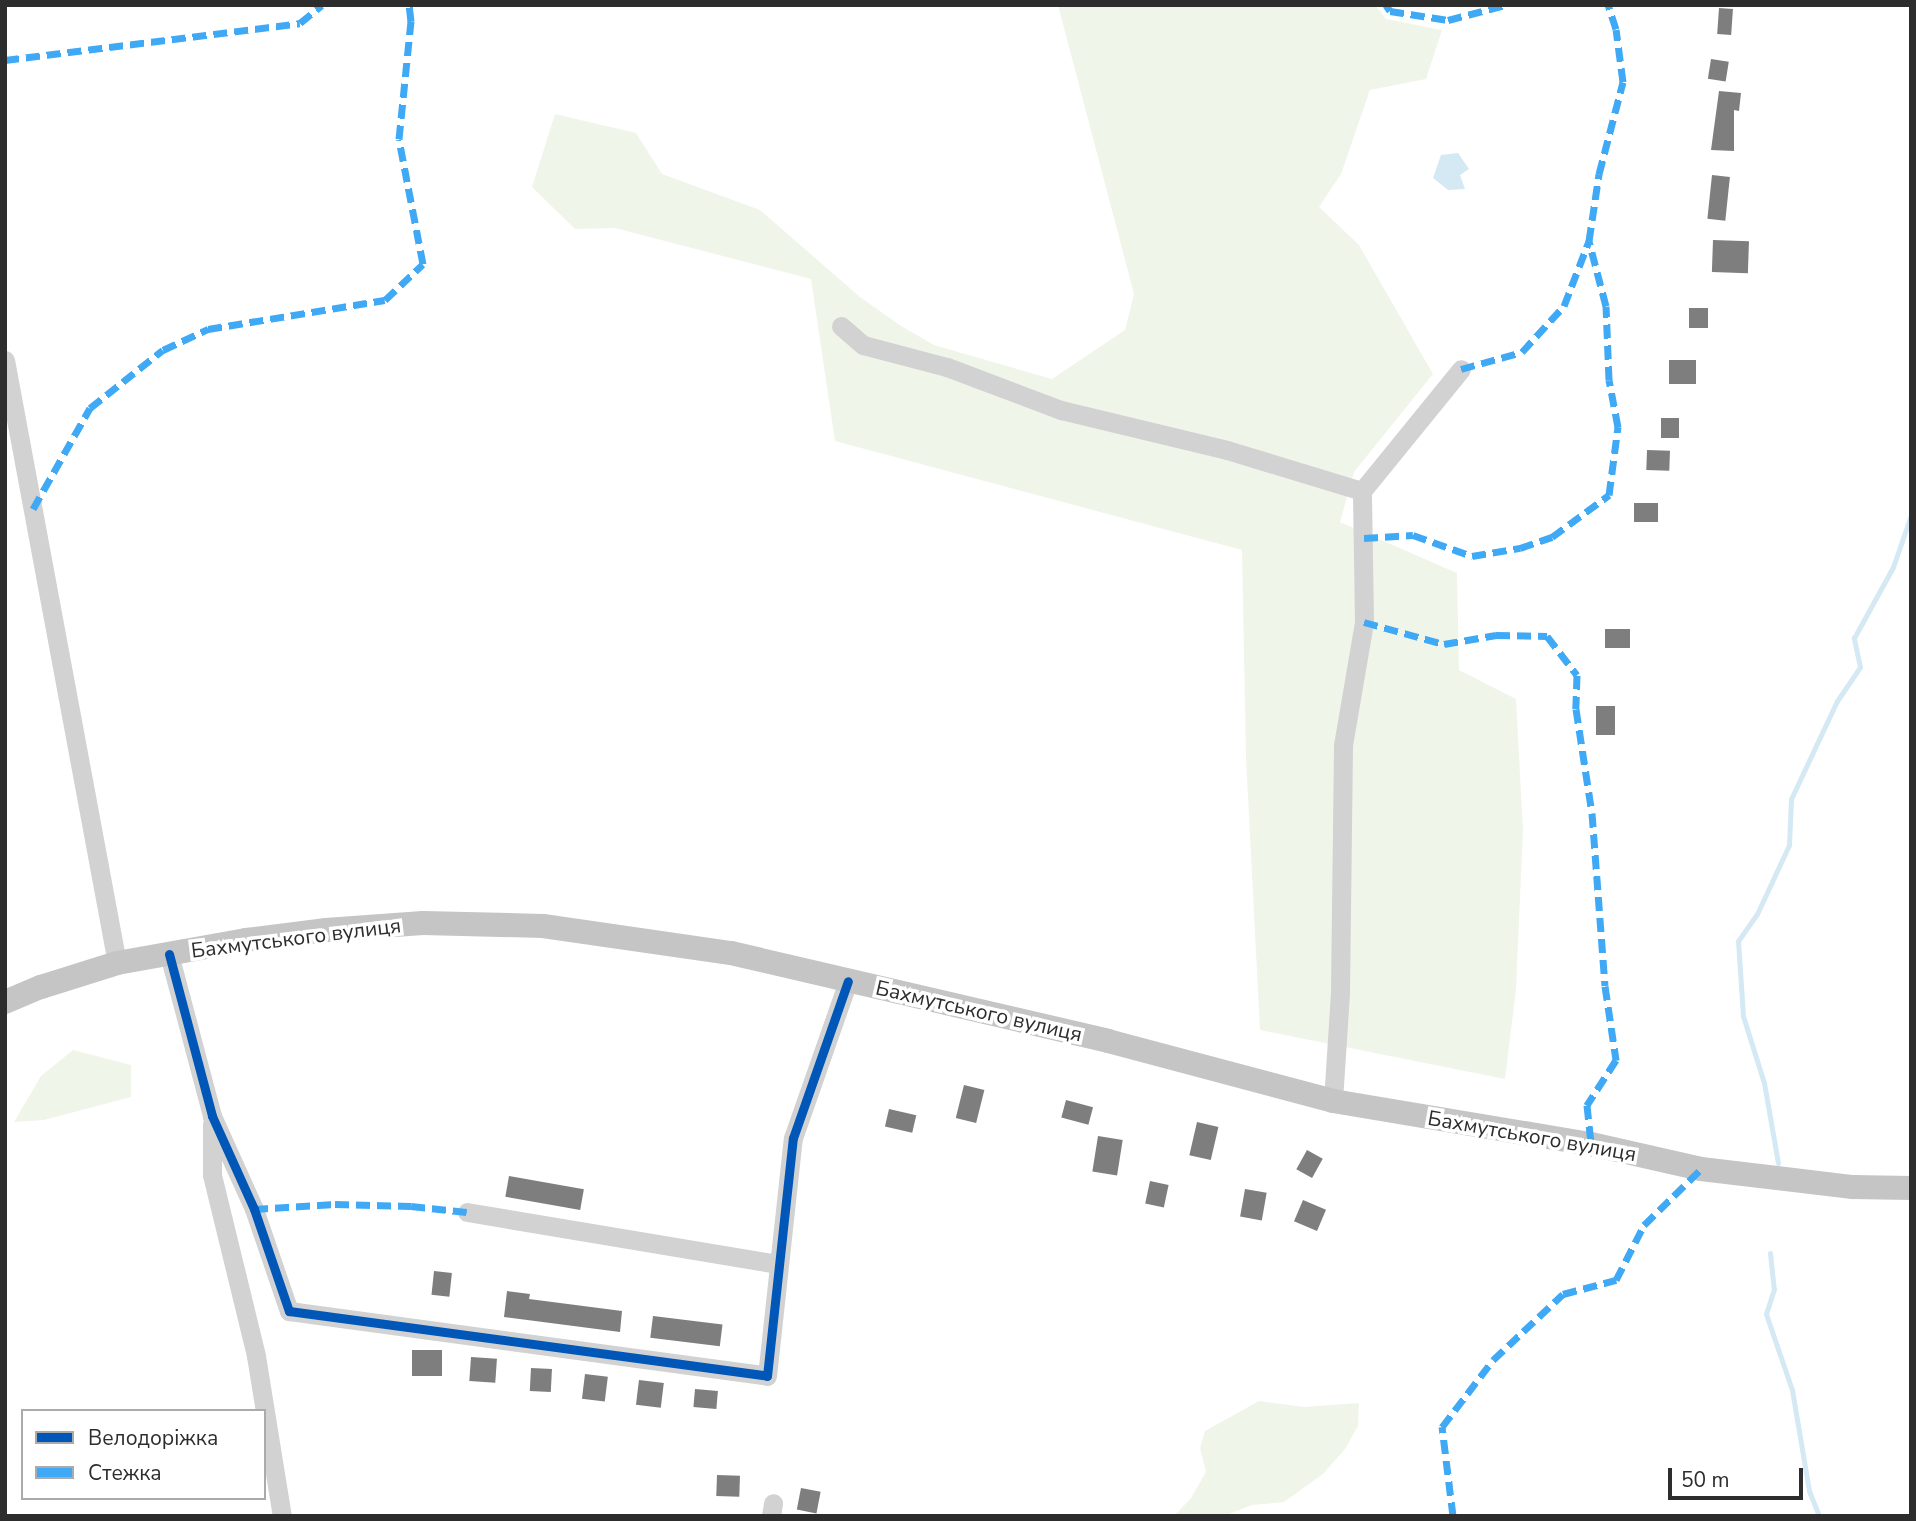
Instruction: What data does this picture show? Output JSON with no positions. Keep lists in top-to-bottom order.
{
  "streets": {
    "main road": ["Бахмутського вулиця"]
  },
  "legend": ["Велодоріжка", "Стежка"],
  "scale_bar": "50 m"
}
